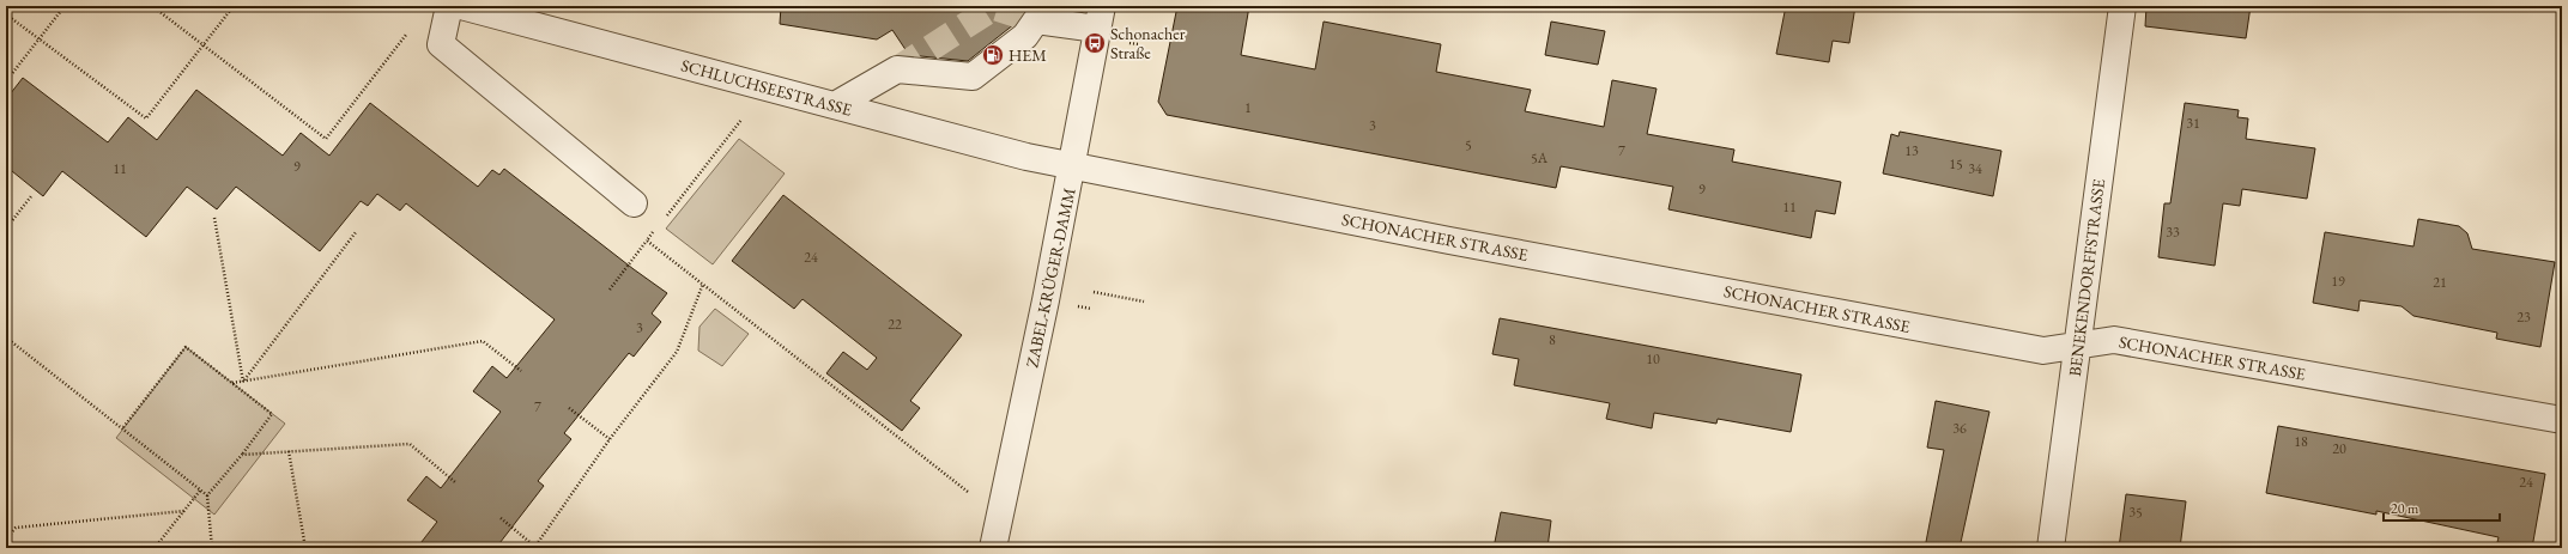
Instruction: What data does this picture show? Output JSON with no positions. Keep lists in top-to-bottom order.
{
  "streets": {
    "street": [
      "SCHLUCHSEESTRASSE",
      "SCHONACHER STRASSE",
      "ZABEL-KRÜGER-DAMM",
      "BENEKENDORFFSTRASSE"
    ]
  },
  "crossings": [
    ["SCHLUCHSEESTRASSE", "SCHONACHER STRASSE"],
    ["SCHLUCHSEESTRASSE", "ZABEL-KRÜGER-DAMM"],
    ["SCHONACHER STRASSE", "ZABEL-KRÜGER-DAMM"],
    ["SCHONACHER STRASSE", "BENEKENDORFFSTRASSE"]
  ],
  "places": {
    "bus stop": ["Schonacher Straße"],
    "fuel station": ["HEM"]
  },
  "house_numbers": [
    "1",
    "31",
    "3",
    "5",
    "7",
    "13",
    "5A",
    "15",
    "9",
    "11",
    "34",
    "9",
    "11",
    "33",
    "24",
    "19",
    "21",
    "23",
    "22",
    "3",
    "8",
    "10",
    "7",
    "36",
    "18",
    "20",
    "24",
    "35"
  ],
  "scale_bar": "20 m"
}
